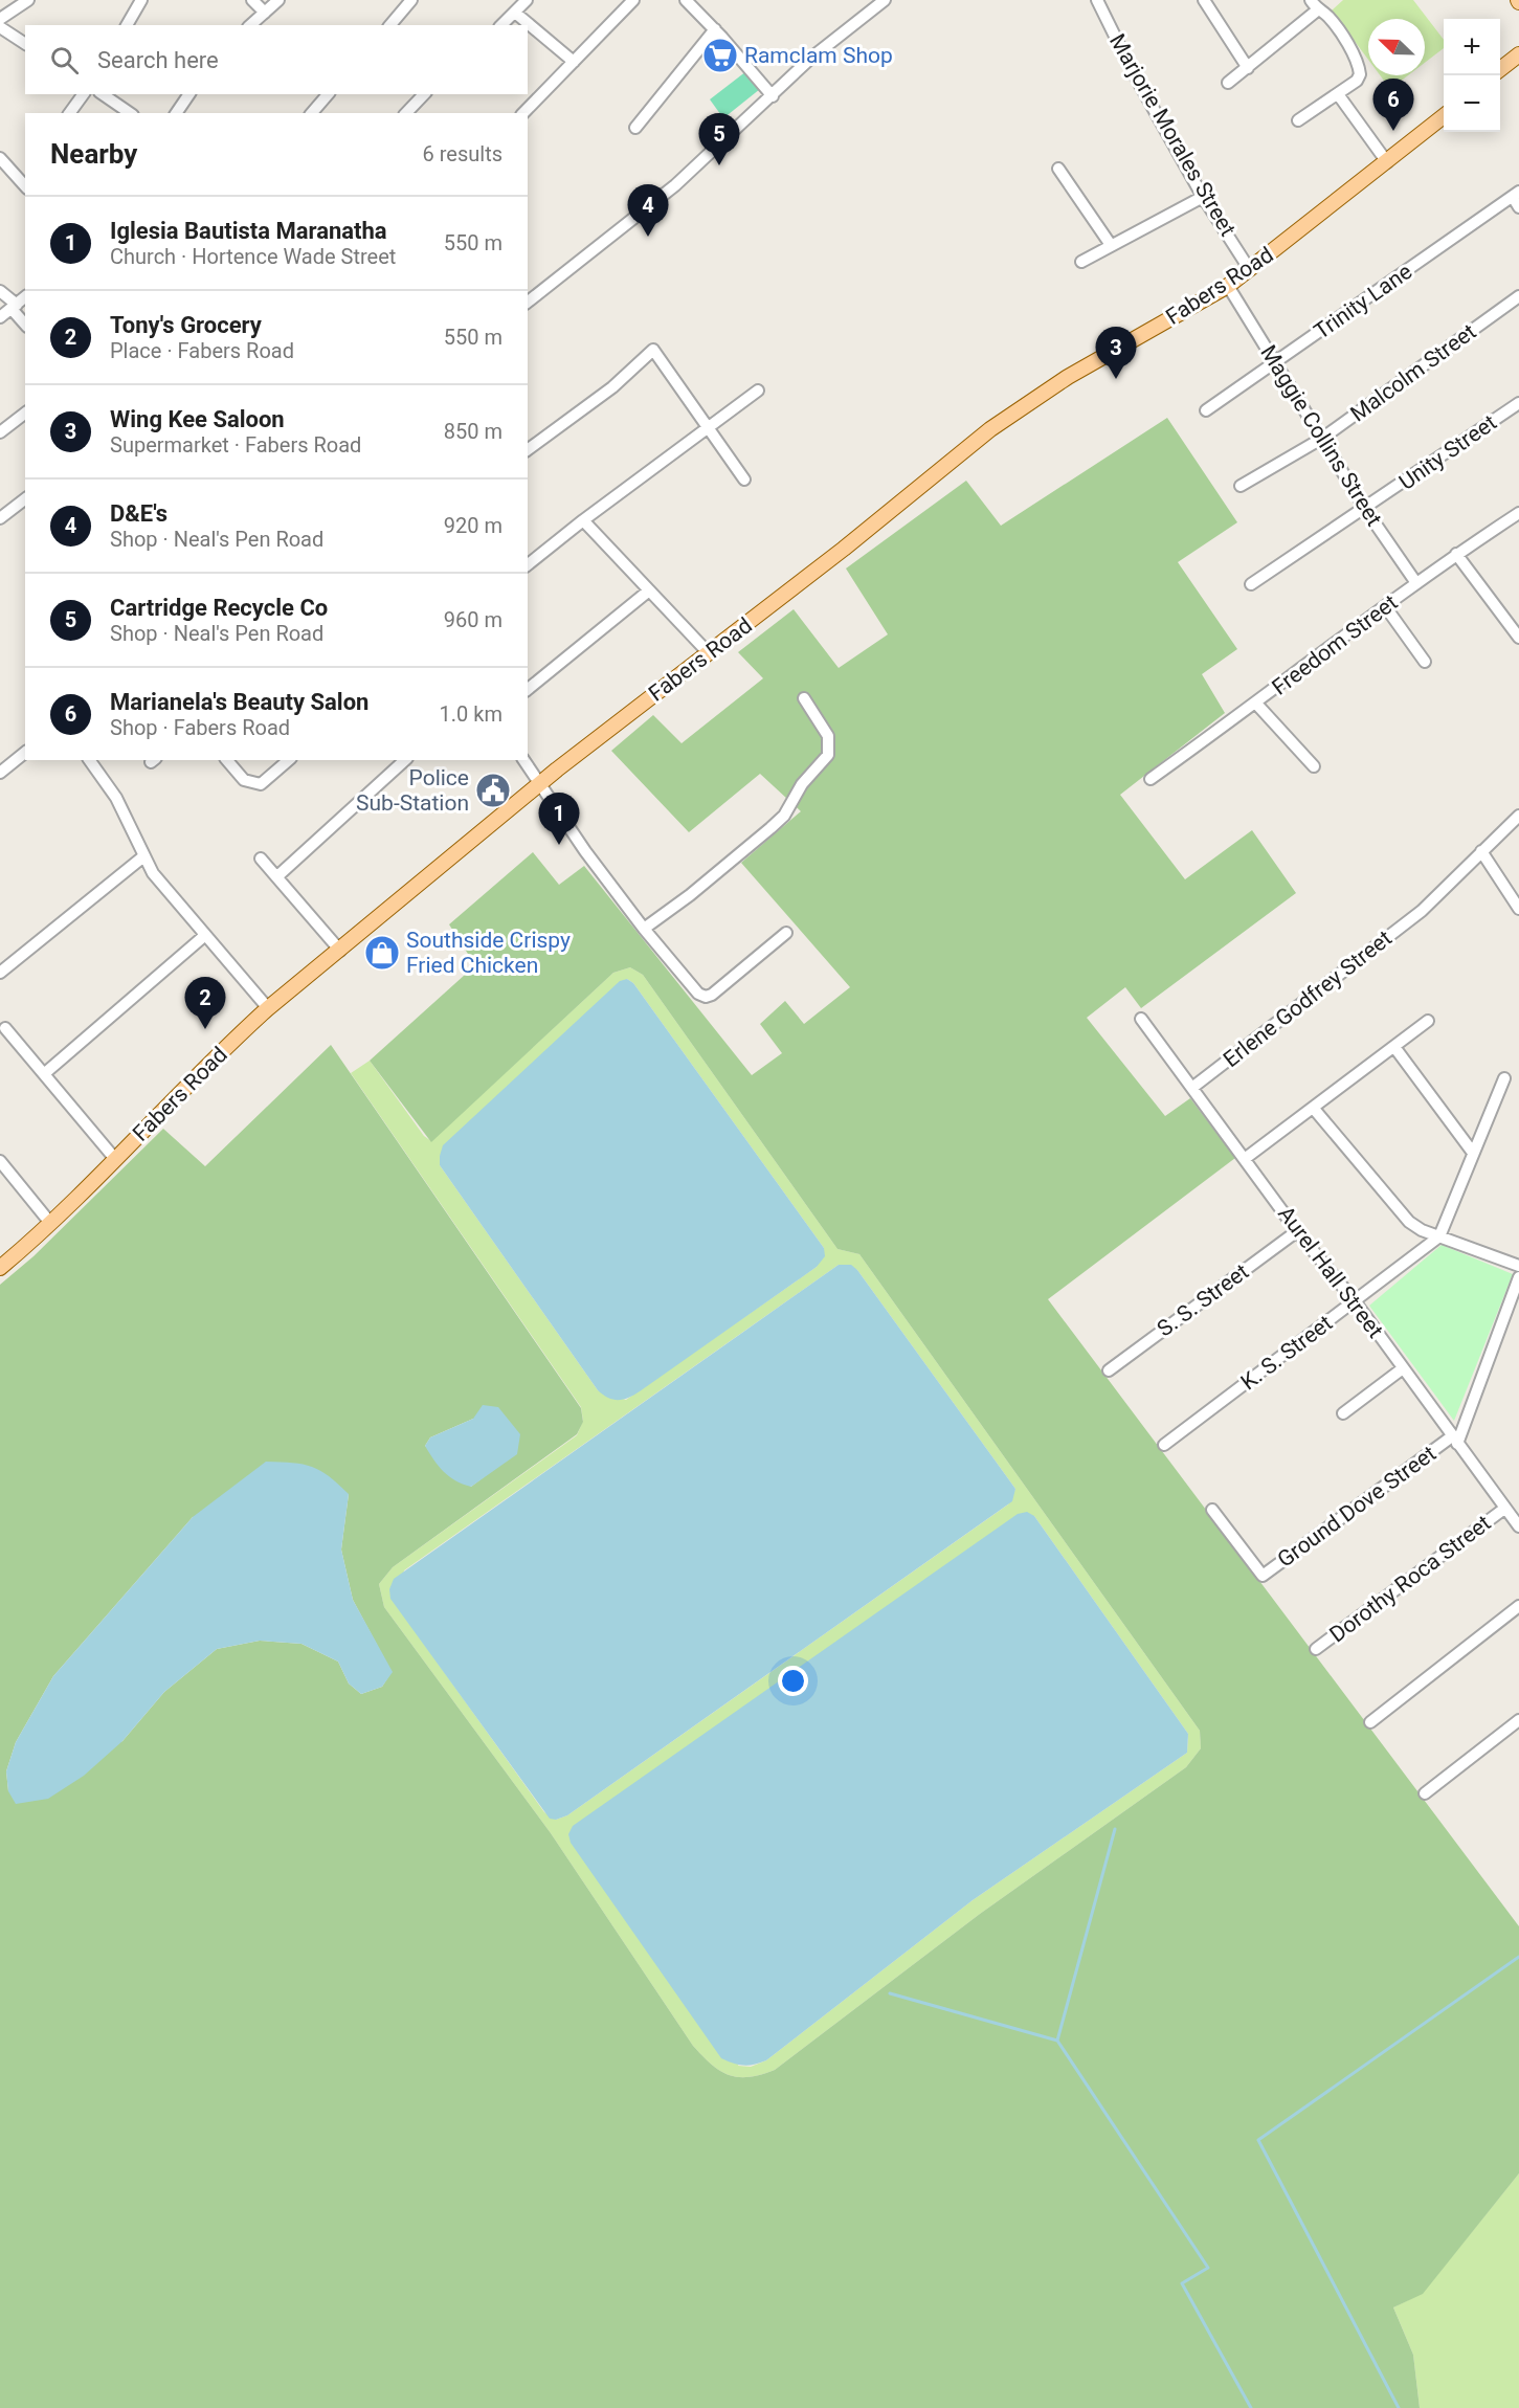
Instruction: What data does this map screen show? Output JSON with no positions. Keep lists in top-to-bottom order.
{
  "streets": {
    "main road": ["Fabers Road"],
    "street": [
      "Marjorie Morales Street",
      "Trinity Lane",
      "Malcolm Street",
      "Maggie Collins Street",
      "Unity Street",
      "Freedom Street",
      "Erlene Godfrey Street",
      "Aurel Hall Street",
      "S. S. Street",
      "K. S. Street",
      "Ground Dove Street",
      "Dorothy Roca Street"
    ]
  },
  "crossings": [
    ["Marjorie Morales Street", "Fabers Road"],
    ["Fabers Road", "Maggie Collins Street"],
    ["Trinity Lane", "Maggie Collins Street"],
    ["Malcolm Street", "Maggie Collins Street"],
    ["Maggie Collins Street", "Unity Street"],
    ["Maggie Collins Street", "Freedom Street"],
    ["Erlene Godfrey Street", "Aurel Hall Street"],
    ["Aurel Hall Street", "S. S. Street"],
    ["Aurel Hall Street", "K. S. Street"],
    ["Aurel Hall Street", "Ground Dove Street"],
    ["Aurel Hall Street", "Dorothy Roca Street"]
  ],
  "places": {
    "supermarket": ["Ramclam Shop"],
    "public building": ["Police Sub-Station"],
    "shop": ["Southside Crispy Fried Chicken"]
  },
  "north": "top left",
  "page": {
    "map_buttons": ["+", "−"],
    "search": "Search here",
    "pins": [
      "6",
      "5",
      "4",
      "3",
      "1",
      "2"
    ],
    "heading": ["Nearby", "6 results"],
    "list": [
      {
        "mark": "1",
        "name": "Iglesia Bautista Maranatha",
        "note": "Church · Hortence Wade Street",
        "value": "550 m"
      },
      {
        "mark": "2",
        "name": "Tony's Grocery",
        "note": "Place · Fabers Road",
        "value": "550 m"
      },
      {
        "mark": "3",
        "name": "Wing Kee Saloon",
        "note": "Supermarket · Fabers Road",
        "value": "850 m"
      },
      {
        "mark": "4",
        "name": "D&E's",
        "note": "Shop · Neal's Pen Road",
        "value": "920 m"
      },
      {
        "mark": "5",
        "name": "Cartridge Recycle Co",
        "note": "Shop · Neal's Pen Road",
        "value": "960 m"
      },
      {
        "mark": "6",
        "name": "Marianela's Beauty Salon",
        "note": "Shop · Fabers Road",
        "value": "1.0 km"
      }
    ]
  }
}
